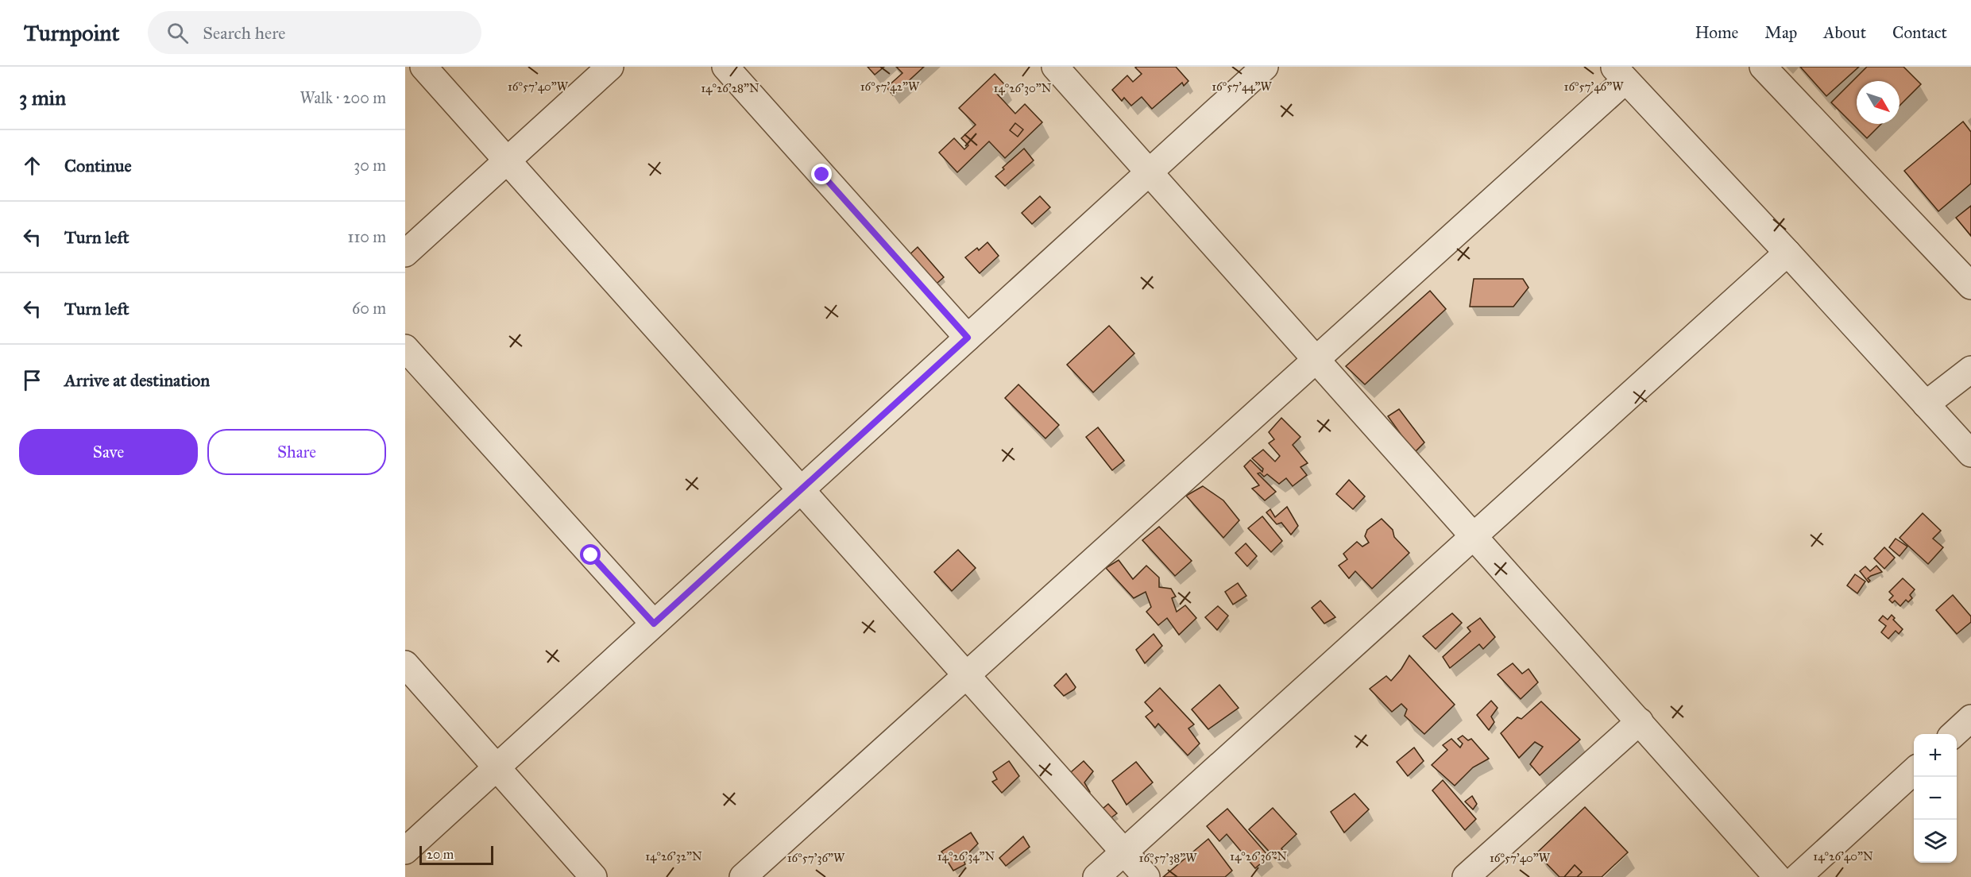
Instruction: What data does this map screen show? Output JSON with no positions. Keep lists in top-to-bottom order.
{
  "scale_bar": "20 m",
  "north": "bottom right",
  "page": {
    "header": "Turnpoint",
    "search": "Search here",
    "nav": [
      "Home",
      "Map",
      "About",
      "Contact"
    ],
    "heading": ["3 min", "Walk · 200 m"],
    "list": [
      ["Continue", "30 m"],
      ["Turn left", "110 m"],
      ["Turn left", "60 m"],
      "Arrive at destination"
    ],
    "buttons": ["Save", "Share"],
    "map_buttons": ["+", "−"],
    "scale": "20 m"
  },
  "coordinates": [
    "16°57'40\"W",
    "16°57'42\"W",
    "16°57'44\"W",
    "16°57'46\"W",
    "14°26'28\"N",
    "14°26'30\"N",
    "14°26'32\"N",
    "14°26'34\"N",
    "14°26'36\"N",
    "14°26'40\"N",
    "16°57'36\"W",
    "16°57'38\"W"
  ]
}
